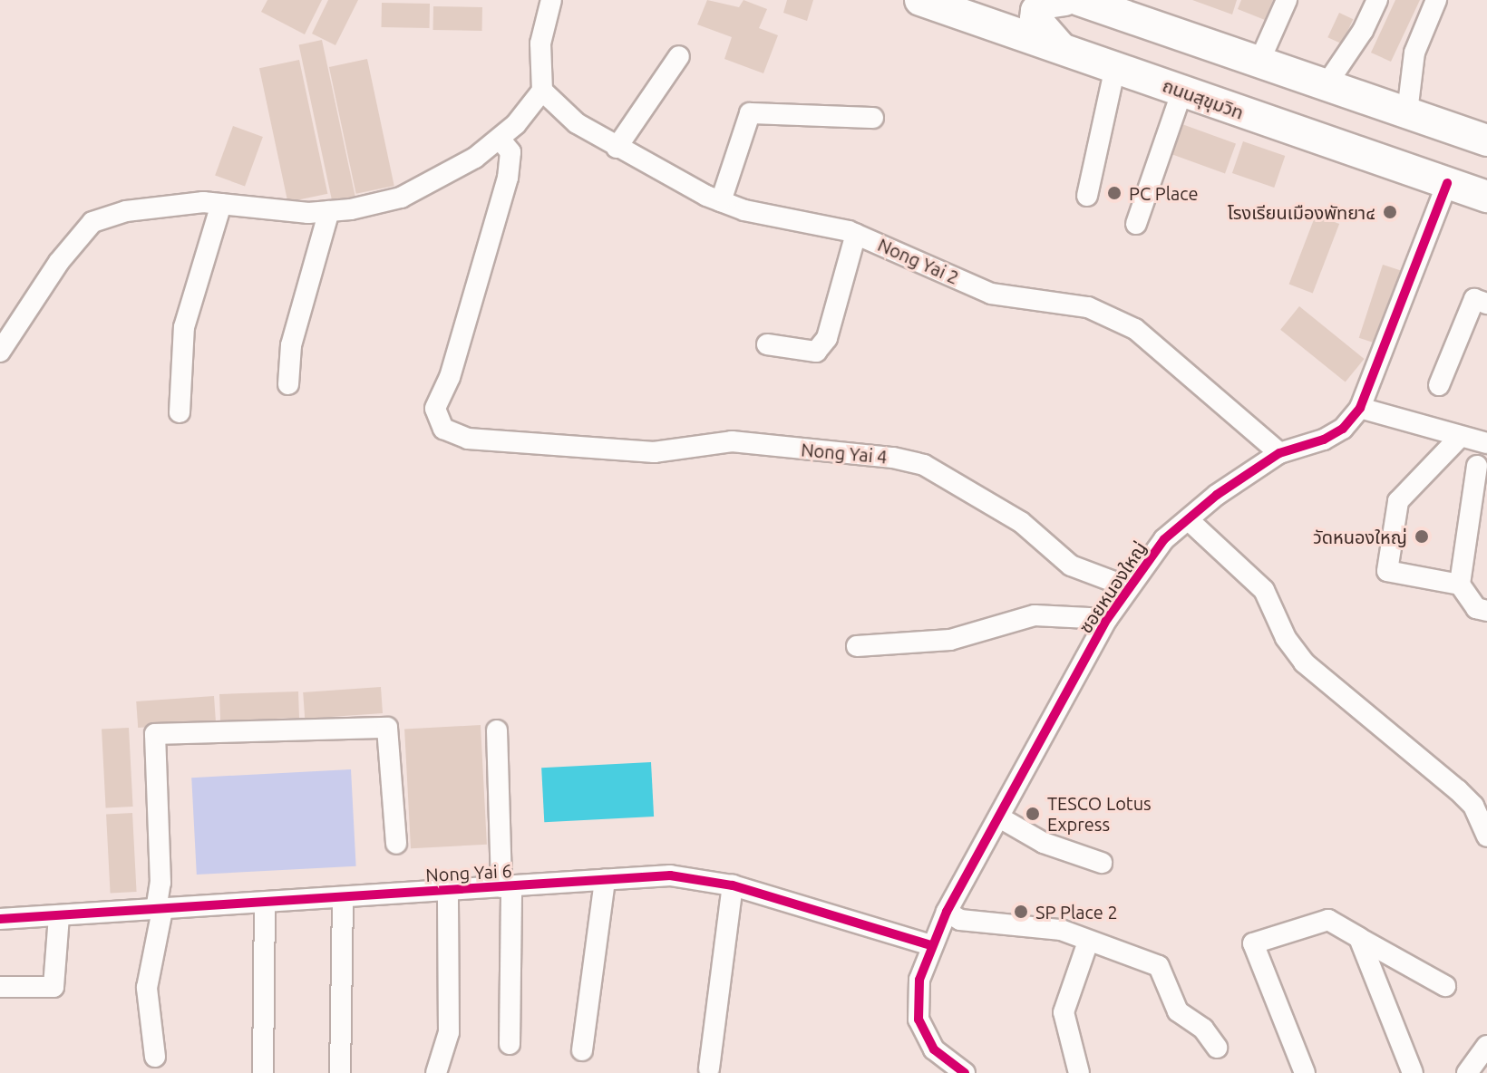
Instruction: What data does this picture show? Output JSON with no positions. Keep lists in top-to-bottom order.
{
  "streets": {
    "highway": ["ถนนสุขุมวิท"],
    "street": [
      "Nong Yai 2",
      "Nong Yai 4",
      "ซอยหนองใหญ่",
      "Nong Yai 6"
    ]
  },
  "crossings": [
    ["ถนนสุขุมวิท", "ซอยหนองใหญ่"],
    ["Nong Yai 2", "ซอยหนองใหญ่"],
    ["Nong Yai 4", "ซอยหนองใหญ่"],
    ["ซอยหนองใหญ่", "Nong Yai 6"]
  ],
  "places": [
    "PC Place",
    "โรงเรียนเมืองพัทยา๔",
    "วัดหนองใหญ่",
    "TESCO Lotus Express",
    "SP Place 2"
  ]
}
